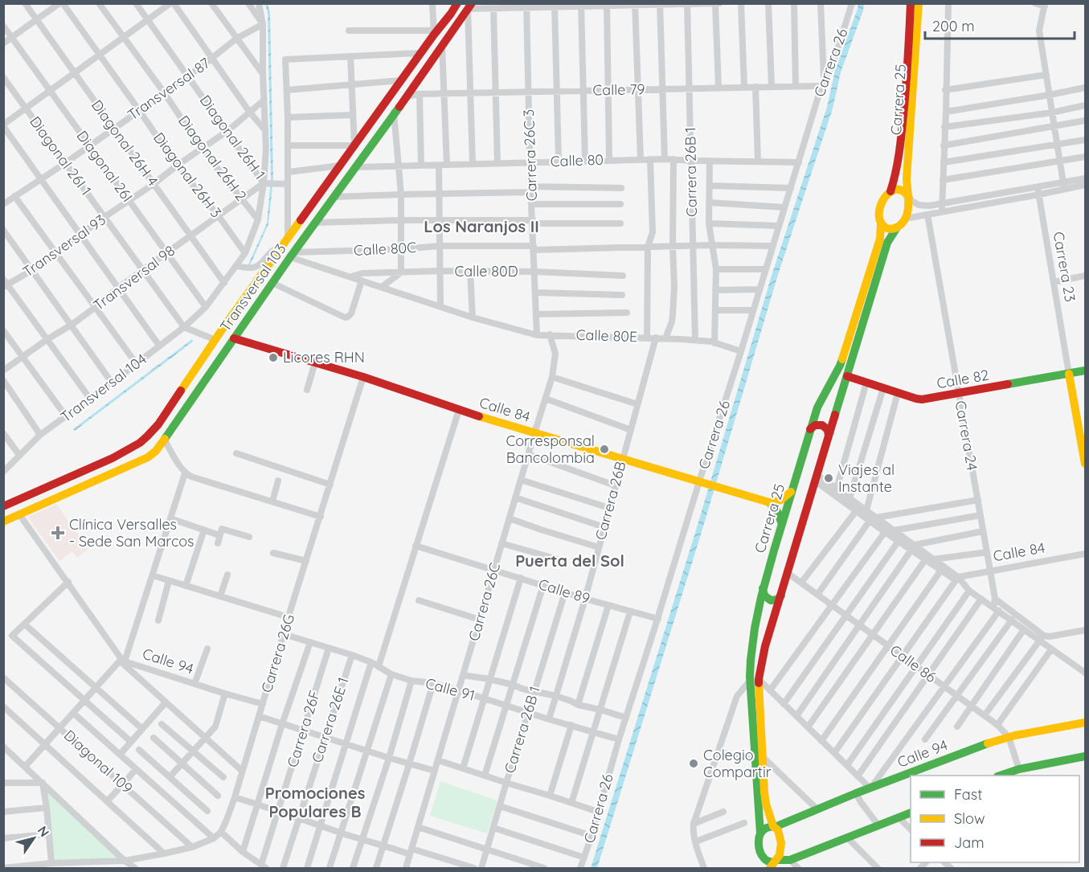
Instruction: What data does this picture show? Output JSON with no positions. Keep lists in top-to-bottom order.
{
  "streets": {
    "street": [
      "Carrera 26",
      "Transversal 87",
      "Calle 79",
      "Carrera 25",
      "Diagonal 26H 1",
      "Diagonal 26H 4",
      "Carrera 26C 3",
      "Diagonal 26I 1",
      "Diagonal 26H 2",
      "Calle 80",
      "Diagonal 26I",
      "Carrera 26B 1",
      "Diagonal 26H 3",
      "Transversal 93",
      "Calle 80C",
      "Carrera 23",
      "Calle 80D",
      "Transversal 98",
      "Transversal 103",
      "Calle 80E",
      "Calle 82",
      "Transversal 104",
      "Calle 84",
      "Carrera 24",
      "Carrera 26B",
      "Calle 89",
      "Carrera 26C",
      "Carrera 26G",
      "Calle 94",
      "Calle 86",
      "Calle 91",
      "Carrera 26E 1",
      "Carrera 26F",
      "Diagonal 109"
    ]
  },
  "crossings": [
    ["Carrera 26", "Calle 79"],
    ["Carrera 26", "Calle 80"],
    ["Carrera 26", "Calle 80C"],
    ["Carrera 26", "Calle 80E"],
    ["Carrera 26", "Calle 84"],
    ["Carrera 26", "Calle 89"],
    ["Carrera 26", "Calle 91"],
    ["Transversal 87", "Diagonal 26H 1"],
    ["Transversal 87", "Diagonal 26H 4"],
    ["Transversal 87", "Diagonal 26I 1"],
    ["Transversal 87", "Diagonal 26H 2"],
    ["Transversal 87", "Diagonal 26I"],
    ["Transversal 87", "Diagonal 26H 3"],
    ["Calle 79", "Carrera 26C 3"],
    ["Calle 79", "Carrera 26B 1"],
    ["Calle 79", "Transversal 103"],
    ["Carrera 25", "Calle 82"],
    ["Carrera 25", "Calle 94"],
    ["Carrera 25", "Calle 86"],
    ["Diagonal 26H 1", "Transversal 93"],
    ["Diagonal 26H 1", "Transversal 98"],
    ["Diagonal 26H 4", "Transversal 93"],
    ["Diagonal 26H 4", "Transversal 98"],
    ["Carrera 26C 3", "Calle 80"],
    ["Carrera 26C 3", "Calle 80C"],
    ["Carrera 26C 3", "Calle 80D"],
    ["Carrera 26C 3", "Calle 80E"],
    ["Diagonal 26I 1", "Transversal 93"],
    ["Diagonal 26I 1", "Transversal 98"],
    ["Diagonal 26I 1", "Transversal 104"],
    ["Diagonal 26H 2", "Transversal 93"],
    ["Diagonal 26H 2", "Transversal 98"],
    ["Calle 80", "Carrera 26B 1"],
    ["Calle 80", "Transversal 103"],
    ["Diagonal 26I", "Transversal 93"],
    ["Diagonal 26I", "Transversal 98"],
    ["Diagonal 26I", "Transversal 104"],
    ["Carrera 26B 1", "Calle 80C"],
    ["Carrera 26B 1", "Calle 80E"],
    ["Carrera 26B 1", "Calle 89"],
    ["Carrera 26B 1", "Calle 91"],
    ["Diagonal 26H 3", "Transversal 93"],
    ["Diagonal 26H 3", "Transversal 98"],
    ["Calle 80C", "Transversal 103"],
    ["Calle 80C", "Calle 80E"],
    ["Carrera 23", "Calle 82"],
    ["Calle 80D", "Calle 80E"],
    ["Transversal 103", "Calle 80E"],
    ["Transversal 103", "Calle 84"],
    ["Calle 80E", "Carrera 26B"],
    ["Calle 80E", "Carrera 26C"],
    ["Calle 82", "Carrera 24"],
    ["Calle 84", "Carrera 24"],
    ["Calle 84", "Carrera 26B"],
    ["Calle 84", "Carrera 26C"],
    ["Calle 84", "Carrera 26G"],
    ["Carrera 26B", "Calle 89"],
    ["Carrera 26B", "Calle 91"],
    ["Calle 89", "Carrera 26C"],
    ["Carrera 26C", "Calle 91"],
    ["Carrera 26G", "Calle 94"],
    ["Carrera 26G", "Calle 91"],
    ["Carrera 26G", "Diagonal 109"],
    ["Calle 94", "Calle 86"],
    ["Calle 91", "Carrera 26E 1"],
    ["Calle 91", "Carrera 26F"]
  ],
  "districts": ["Los Naranjos II", "Puerta del Sol", "Promociones Populares B"],
  "places": {
    "other": [
      "Licores RHN",
      "Corresponsal Bancolombia",
      "Viajes al Instante",
      "Colegio Compartir"
    ],
    "health": ["Clínica Versalles - Sede San Marcos"]
  },
  "legend": ["Fast", "Slow", "Jam"],
  "scale_bar": "200 m",
  "north": "top right"
}
